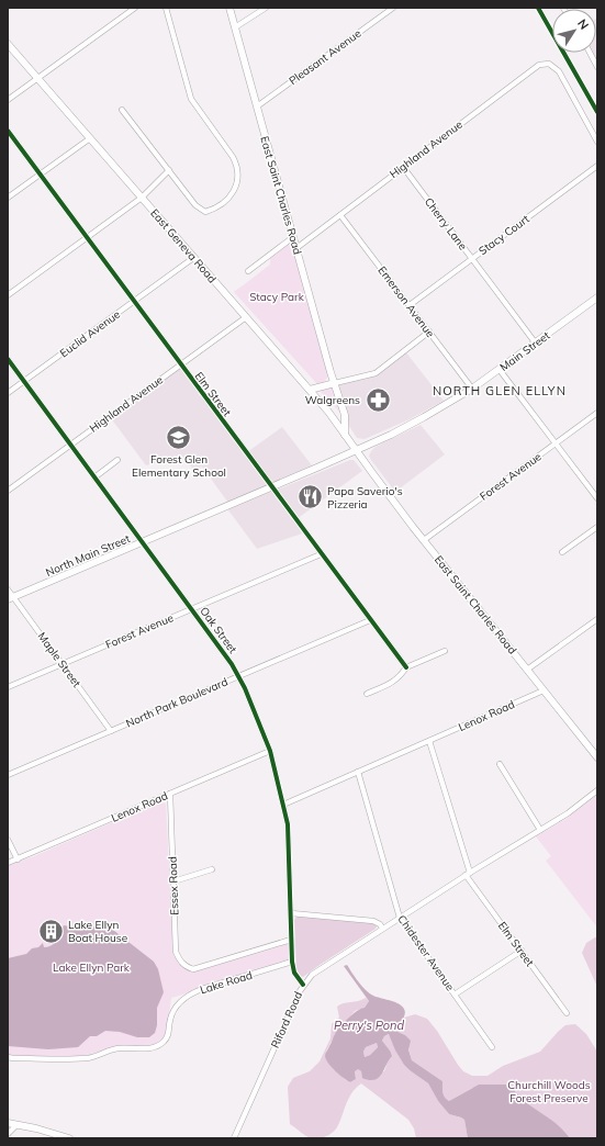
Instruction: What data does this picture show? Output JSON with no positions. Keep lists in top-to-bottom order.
{
  "streets": {
    "street": [
      "Pleasant Avenue",
      "Highland Avenue",
      "East Saint Charles Road",
      "Cherry Lane",
      "Stacy Court",
      "East Geneva Road",
      "Emerson Avenue",
      "Euclid Avenue",
      "Main Street",
      "Elm Street",
      "Forest Avenue",
      "North Main Street",
      "Oak Street",
      "Maple Street",
      "North Park Boulevard",
      "Lenox Road",
      "Essex Road",
      "Chidester Avenue",
      "Lake Road",
      "Riford Road"
    ]
  },
  "crossings": [
    ["Pleasant Avenue", "East Saint Charles Road"],
    ["Highland Avenue", "East Saint Charles Road"],
    ["Highland Avenue", "Cherry Lane"],
    ["Highland Avenue", "East Geneva Road"],
    ["Highland Avenue", "Emerson Avenue"],
    ["Highland Avenue", "Elm Street"],
    ["Highland Avenue", "Oak Street"],
    ["East Saint Charles Road", "East Geneva Road"],
    ["East Saint Charles Road", "Main Street"],
    ["East Saint Charles Road", "Forest Avenue"],
    ["East Saint Charles Road", "North Main Street"],
    ["East Saint Charles Road", "Lenox Road"],
    ["Cherry Lane", "Stacy Court"],
    ["Cherry Lane", "Main Street"],
    ["Stacy Court", "Emerson Avenue"],
    ["East Geneva Road", "Euclid Avenue"],
    ["East Geneva Road", "Main Street"],
    ["East Geneva Road", "North Main Street"],
    ["Emerson Avenue", "Main Street"],
    ["Euclid Avenue", "Elm Street"],
    ["Euclid Avenue", "Oak Street"],
    ["Main Street", "North Main Street"],
    ["Elm Street", "Forest Avenue"],
    ["Elm Street", "North Main Street"],
    ["Elm Street", "North Park Boulevard"],
    ["Elm Street", "Lenox Road"],
    ["Elm Street", "Riford Road"],
    ["Forest Avenue", "Oak Street"],
    ["Forest Avenue", "Maple Street"],
    ["North Main Street", "Oak Street"],
    ["North Main Street", "Maple Street"],
    ["Oak Street", "North Park Boulevard"],
    ["Oak Street", "Lenox Road"],
    ["Oak Street", "Essex Road"],
    ["Oak Street", "Lake Road"],
    ["Oak Street", "Riford Road"],
    ["Maple Street", "North Park Boulevard"],
    ["Lenox Road", "Essex Road"],
    ["Lenox Road", "Chidester Avenue"],
    ["Chidester Avenue", "Riford Road"]
  ],
  "districts": ["NORTH GLEN ELLYN"],
  "water": ["Perry's Pond"],
  "parks": ["Stacy Park", "Lake Ellyn Park", "Churchill Woods Forest Preserve"],
  "places": {
    "pharmacy": ["Walgreens"],
    "school or university": ["Forest Glen Elementary School"],
    "restaurant": ["Papa Saverio's Pizzeria"],
    "building": ["Lake Ellyn Boat House"]
  },
  "north": "top right"
}
